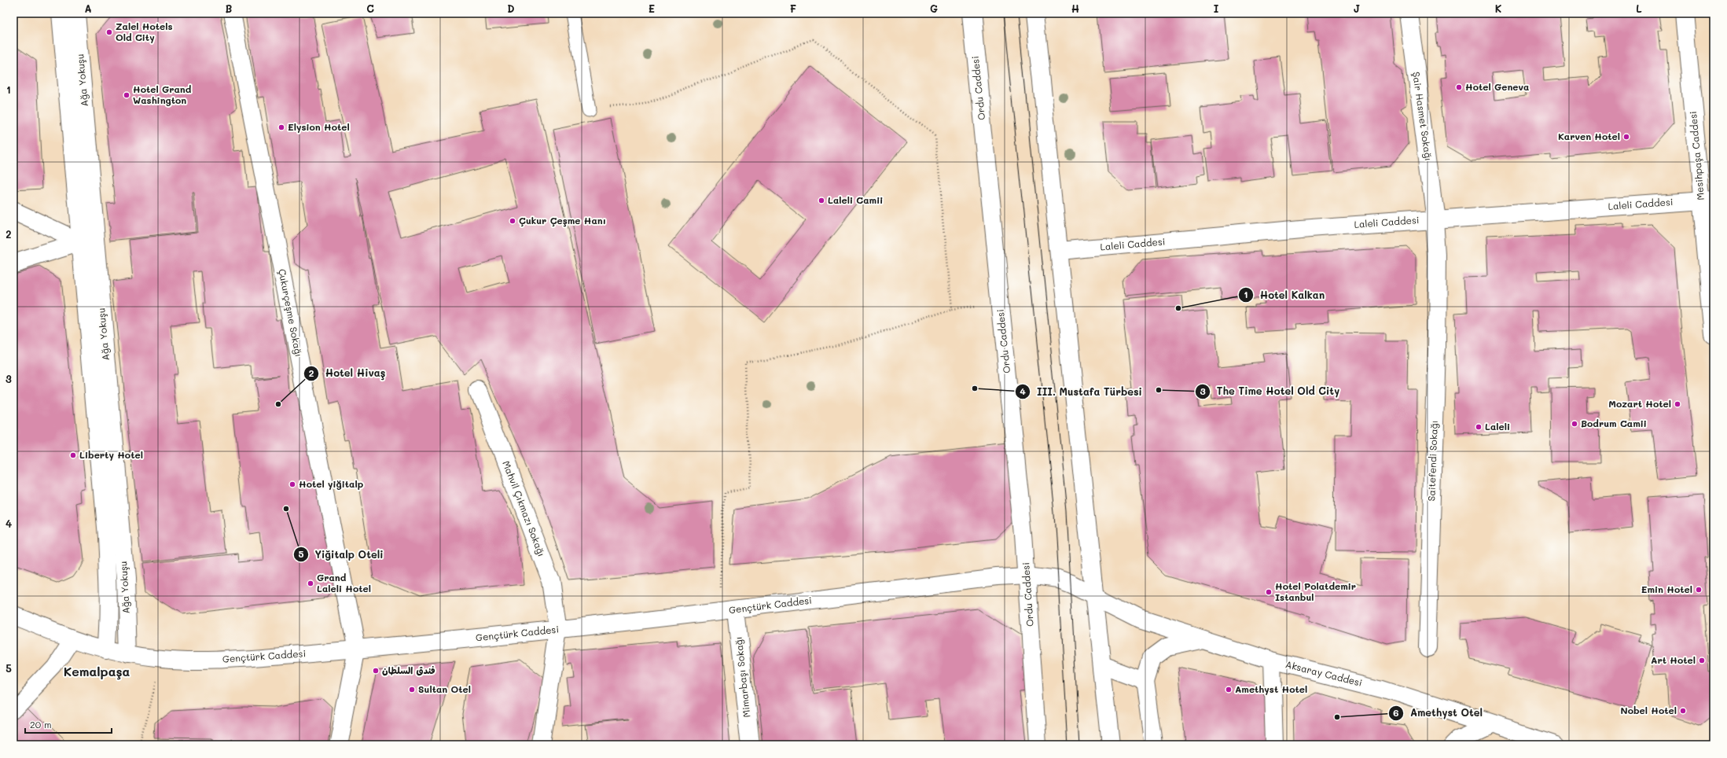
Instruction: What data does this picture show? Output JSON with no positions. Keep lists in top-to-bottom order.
{
  "streets": {
    "street": [
      "Ağa Yokuşu",
      "Ordu Caddesi",
      "Şair Hasmet Sokağı",
      "Mesihpaşa Caddesi",
      "Laleli Caddesi",
      "Çukurçeşme Sokağı",
      "Saitefendi Sokağı",
      "Mahvil Çıkmazı Sokağı",
      "Gençtürk Caddesi",
      "Aksaray Caddesi",
      "Mimarbaşı Sokağı"
    ]
  },
  "crossings": [
    ["Ağa Yokuşu", "Gençtürk Caddesi"],
    ["Ordu Caddesi", "Gençtürk Caddesi"],
    ["Şair Hasmet Sokağı", "Laleli Caddesi"],
    ["Şair Hasmet Sokağı", "Saitefendi Sokağı"],
    ["Mesihpaşa Caddesi", "Laleli Caddesi"],
    ["Laleli Caddesi", "Saitefendi Sokağı"],
    ["Çukurçeşme Sokağı", "Gençtürk Caddesi"],
    ["Mahvil Çıkmazı Sokağı", "Gençtürk Caddesi"],
    ["Gençtürk Caddesi", "Aksaray Caddesi"],
    ["Gençtürk Caddesi", "Mimarbaşı Sokağı"]
  ],
  "districts": ["Kemalpaşa"],
  "places": [
    "Zalel Hotels Old City",
    "Hotel Geneva",
    "Hotel Grand Washington",
    "Elysion Hotel",
    "Karven Hotel",
    "Laleli Camii",
    "Çukur Çeşme Hanı",
    "Hotel Kalkan",
    "III. Mustafa Türbesi",
    "The Time Hotel Old City",
    "Hotel Hivaş",
    "Mozart Hotel",
    "Bodrum Camii",
    "Laleli",
    "Liberty Hotel",
    "Hotel yiğitalp",
    "Yiğitalp Oteli",
    "Grand Laleli Hotel",
    "Emin Hotel",
    "Hotel Polatdemir Istanbul",
    "Art Hotel",
    "فندق السلطان",
    "Sultan Otel",
    "Amethyst Hotel",
    "Nobel Hotel",
    "Amethyst Otel"
  ],
  "scale_bar": "20 m",
  "grid": {
    "columns": [
      "A",
      "B",
      "C",
      "D",
      "E",
      "F",
      "G",
      "H",
      "I",
      "J",
      "K",
      "L"
    ],
    "rows": [
      "1",
      "2",
      "3",
      "4",
      "5"
    ]
  }
}
